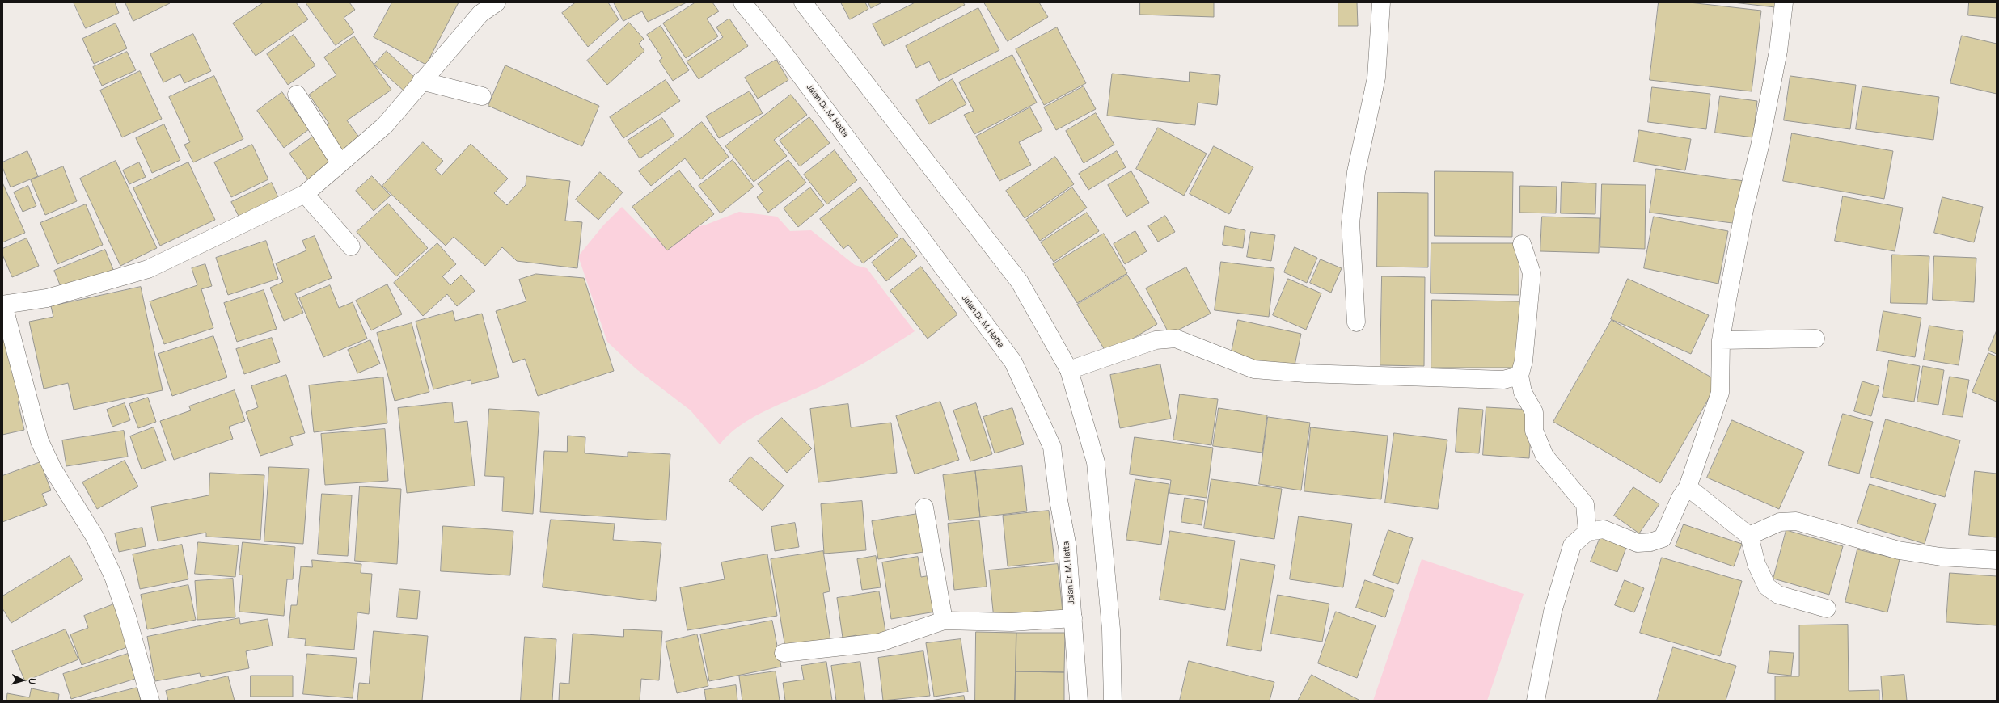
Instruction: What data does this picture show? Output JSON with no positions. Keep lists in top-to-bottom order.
{
  "streets": {
    "street": ["Jalan Dr. M. Hatta"]
  },
  "north": "right"
}
